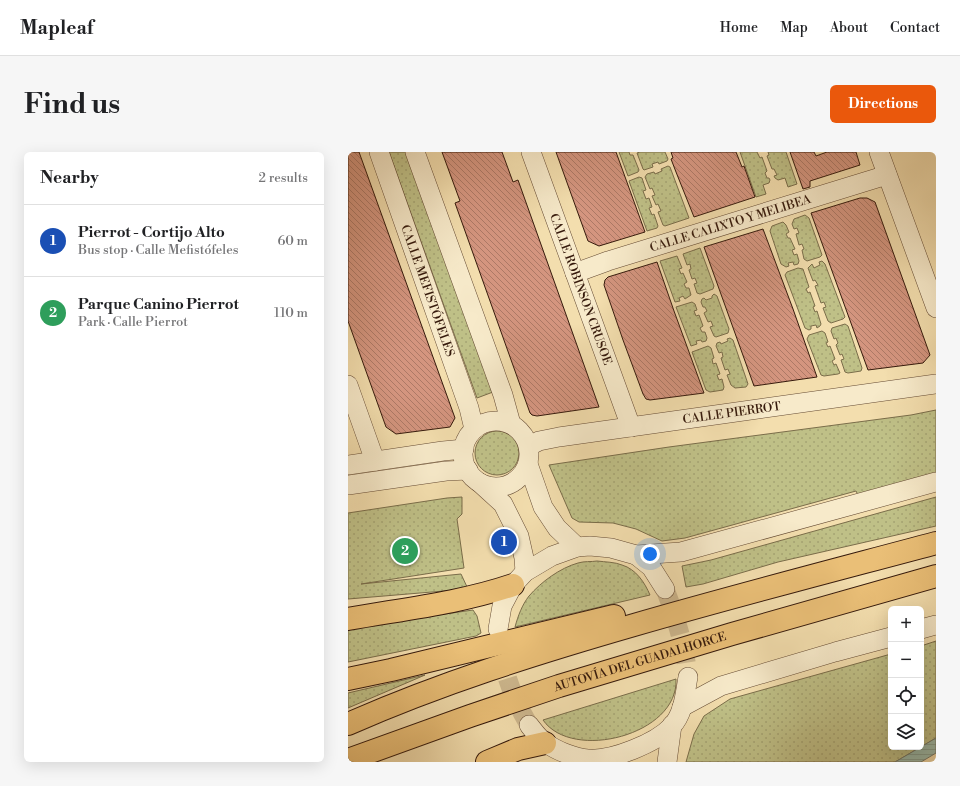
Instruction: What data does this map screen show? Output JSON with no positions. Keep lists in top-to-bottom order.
{
  "streets": {
    "highway": ["AUTOVÍA DEL GUADALHORCE"],
    "street": [
      "CALLE CALIXTO Y MELIBEA",
      "CALLE MEFISTÓFELES",
      "CALLE ROBINSON CRUSOE",
      "CALLE PIERROT"
    ]
  },
  "crossings": [
    ["CALLE CALIXTO Y MELIBEA", "CALLE ROBINSON CRUSOE"],
    ["CALLE MEFISTÓFELES", "CALLE PIERROT"],
    ["CALLE ROBINSON CRUSOE", "CALLE PIERROT"]
  ],
  "page": {
    "header": "Mapleaf",
    "nav": [
      "Home",
      "Map",
      "About",
      "Contact"
    ],
    "buttons": "Directions",
    "title": "Find us",
    "heading": ["Nearby", "2 results"],
    "list": [
      {
        "mark": "1",
        "name": "Pierrot - Cortijo Alto",
        "note": "Bus stop · Calle Mefistófeles",
        "value": "60 m"
      },
      {
        "mark": "2",
        "name": "Parque Canino Pierrot",
        "note": "Park · Calle Pierrot",
        "value": "110 m"
      }
    ],
    "pins": ["1", "2"],
    "map_buttons": ["+", "−"]
  }
}
